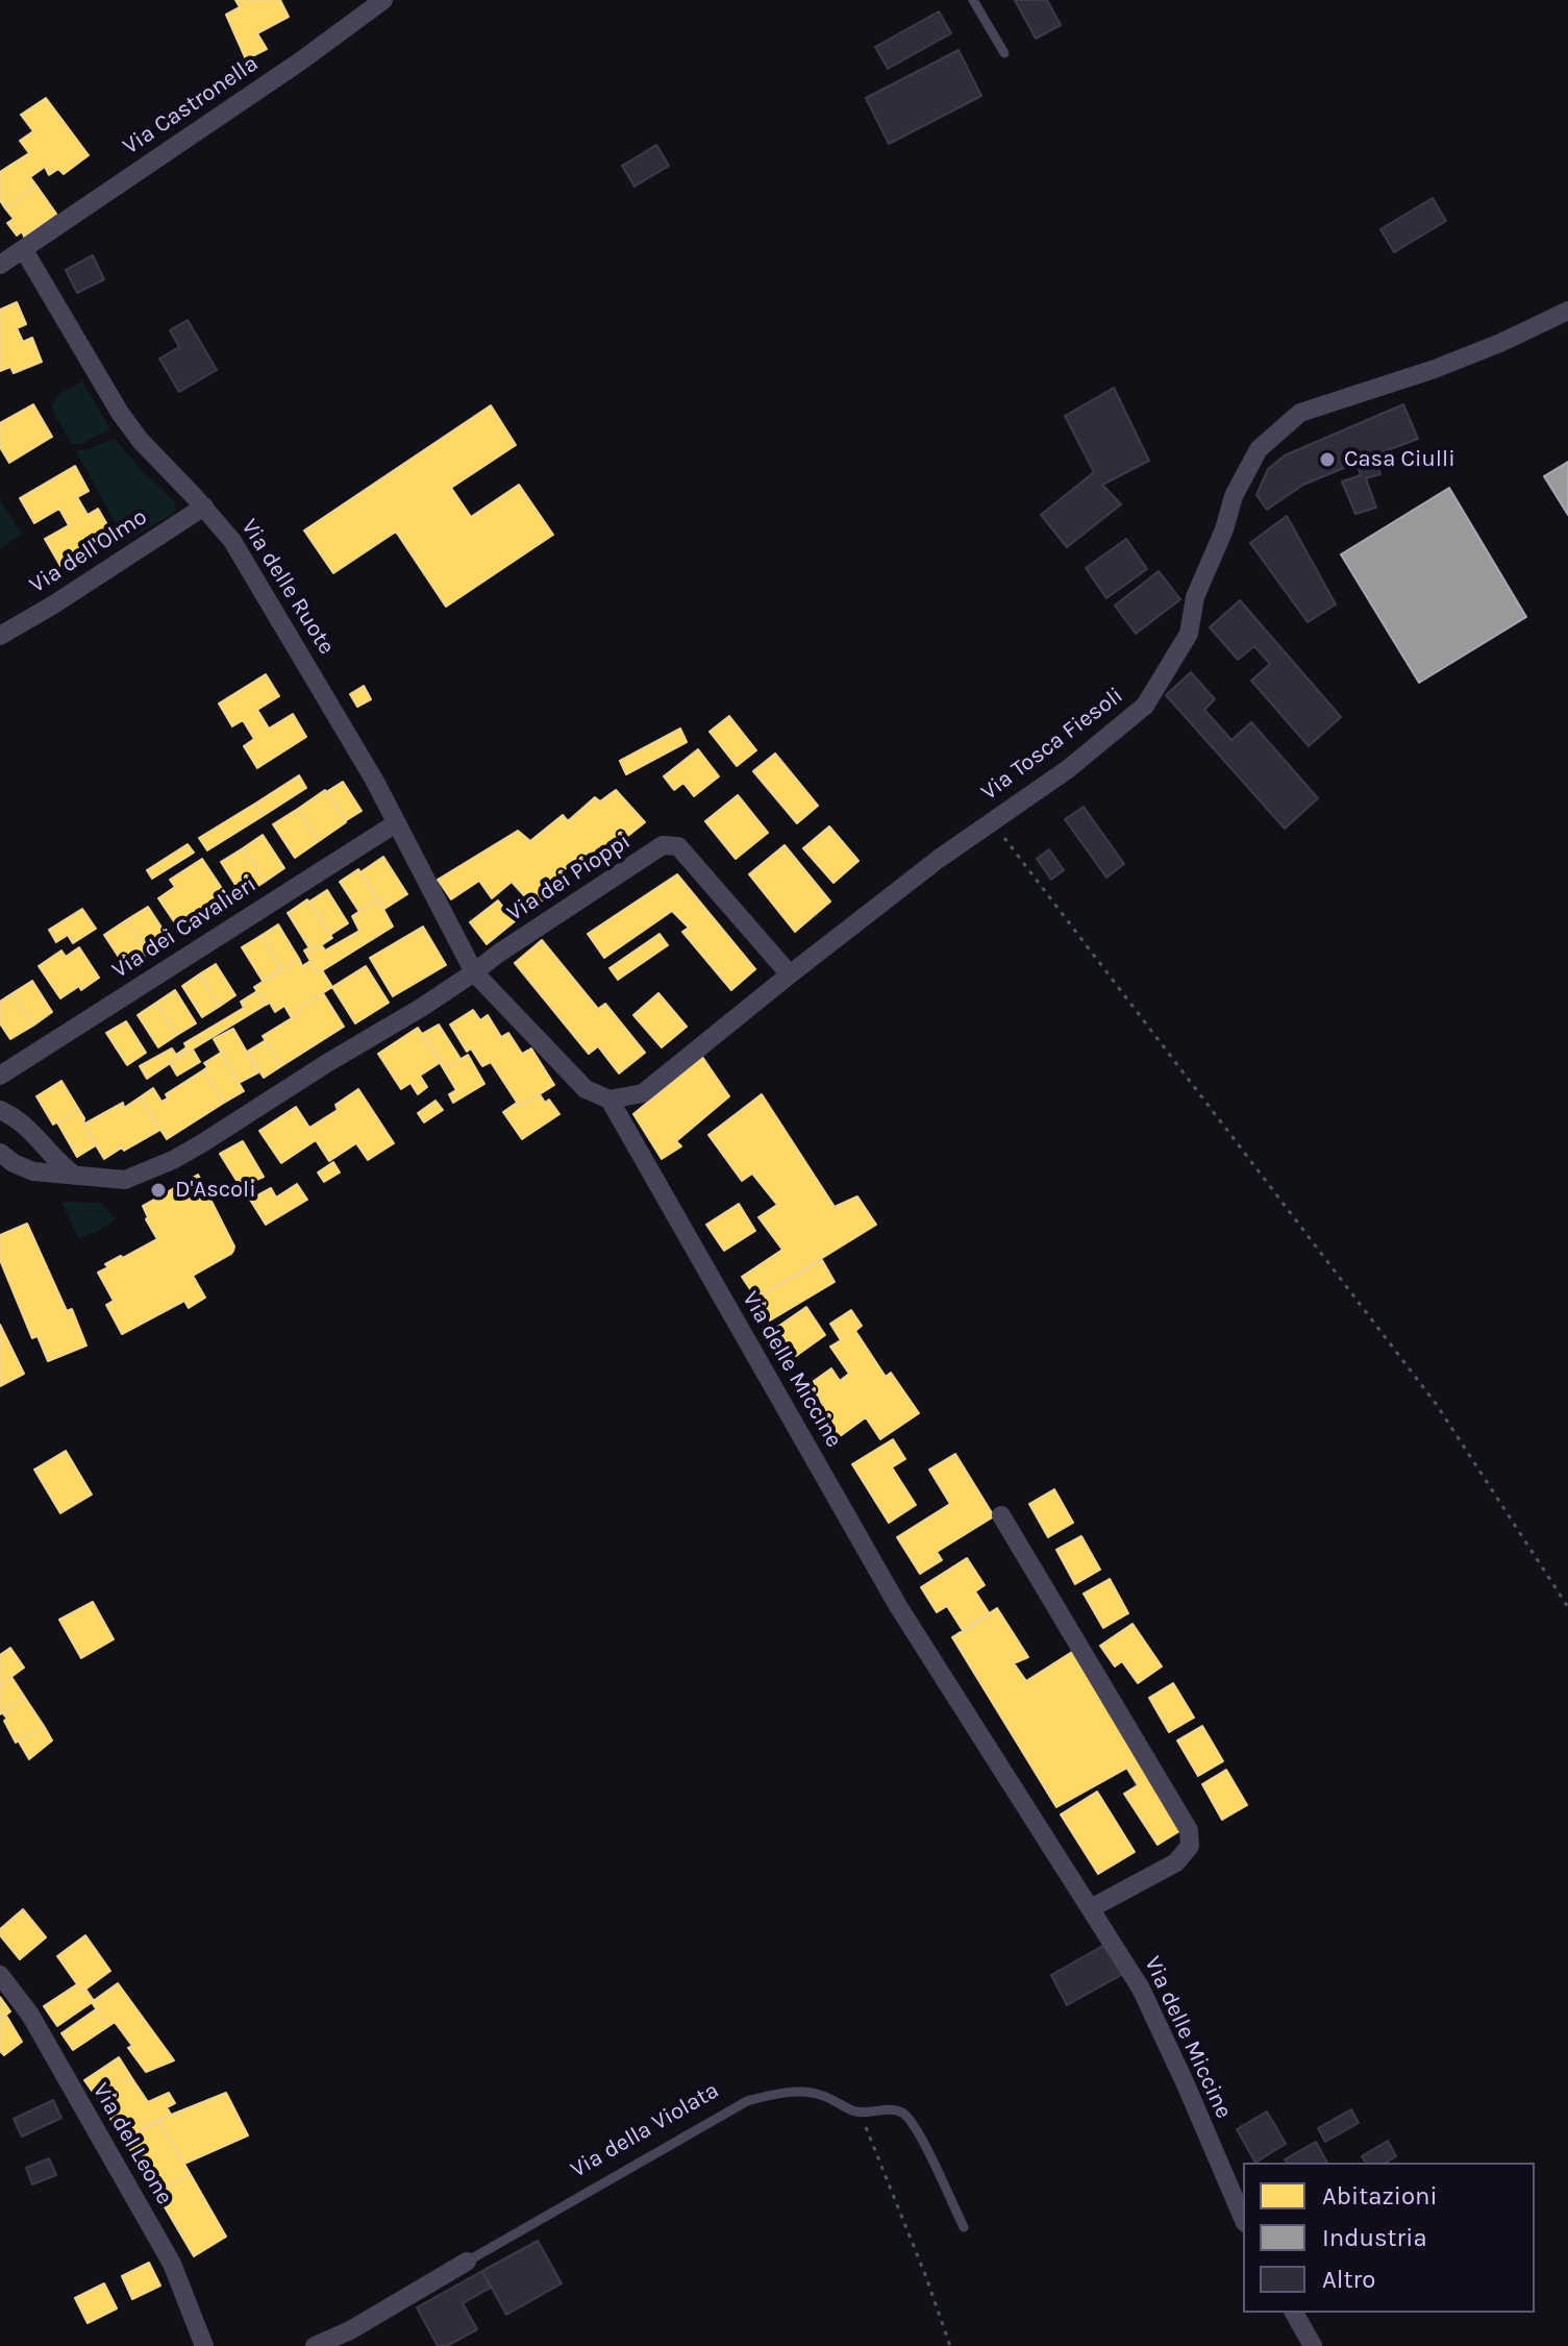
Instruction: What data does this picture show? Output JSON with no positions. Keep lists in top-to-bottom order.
{
  "streets": {
    "street": [
      "Via Castronella",
      "Via dell'Olmo",
      "Via delle Ruote",
      "Via Tosca Fiesoli",
      "Via dei Pioppi",
      "Via dei Cavalieri",
      "Via delle Miccine",
      "Via della Violata",
      "Via del Leone"
    ]
  },
  "crossings": [
    ["Via Castronella", "Via delle Ruote"],
    ["Via dell'Olmo", "Via delle Ruote"],
    ["Via delle Ruote", "Via dei Pioppi"],
    ["Via delle Ruote", "Via dei Cavalieri"],
    ["Via delle Ruote", "Via delle Miccine"],
    ["Via Tosca Fiesoli", "Via dei Pioppi"],
    ["Via Tosca Fiesoli", "Via delle Miccine"],
    ["Via dei Pioppi", "Via delle Miccine"]
  ],
  "places": ["Casa Ciulli", "D'Ascoli"],
  "legend": ["Abitazioni", "Industria", "Altro"]
}
